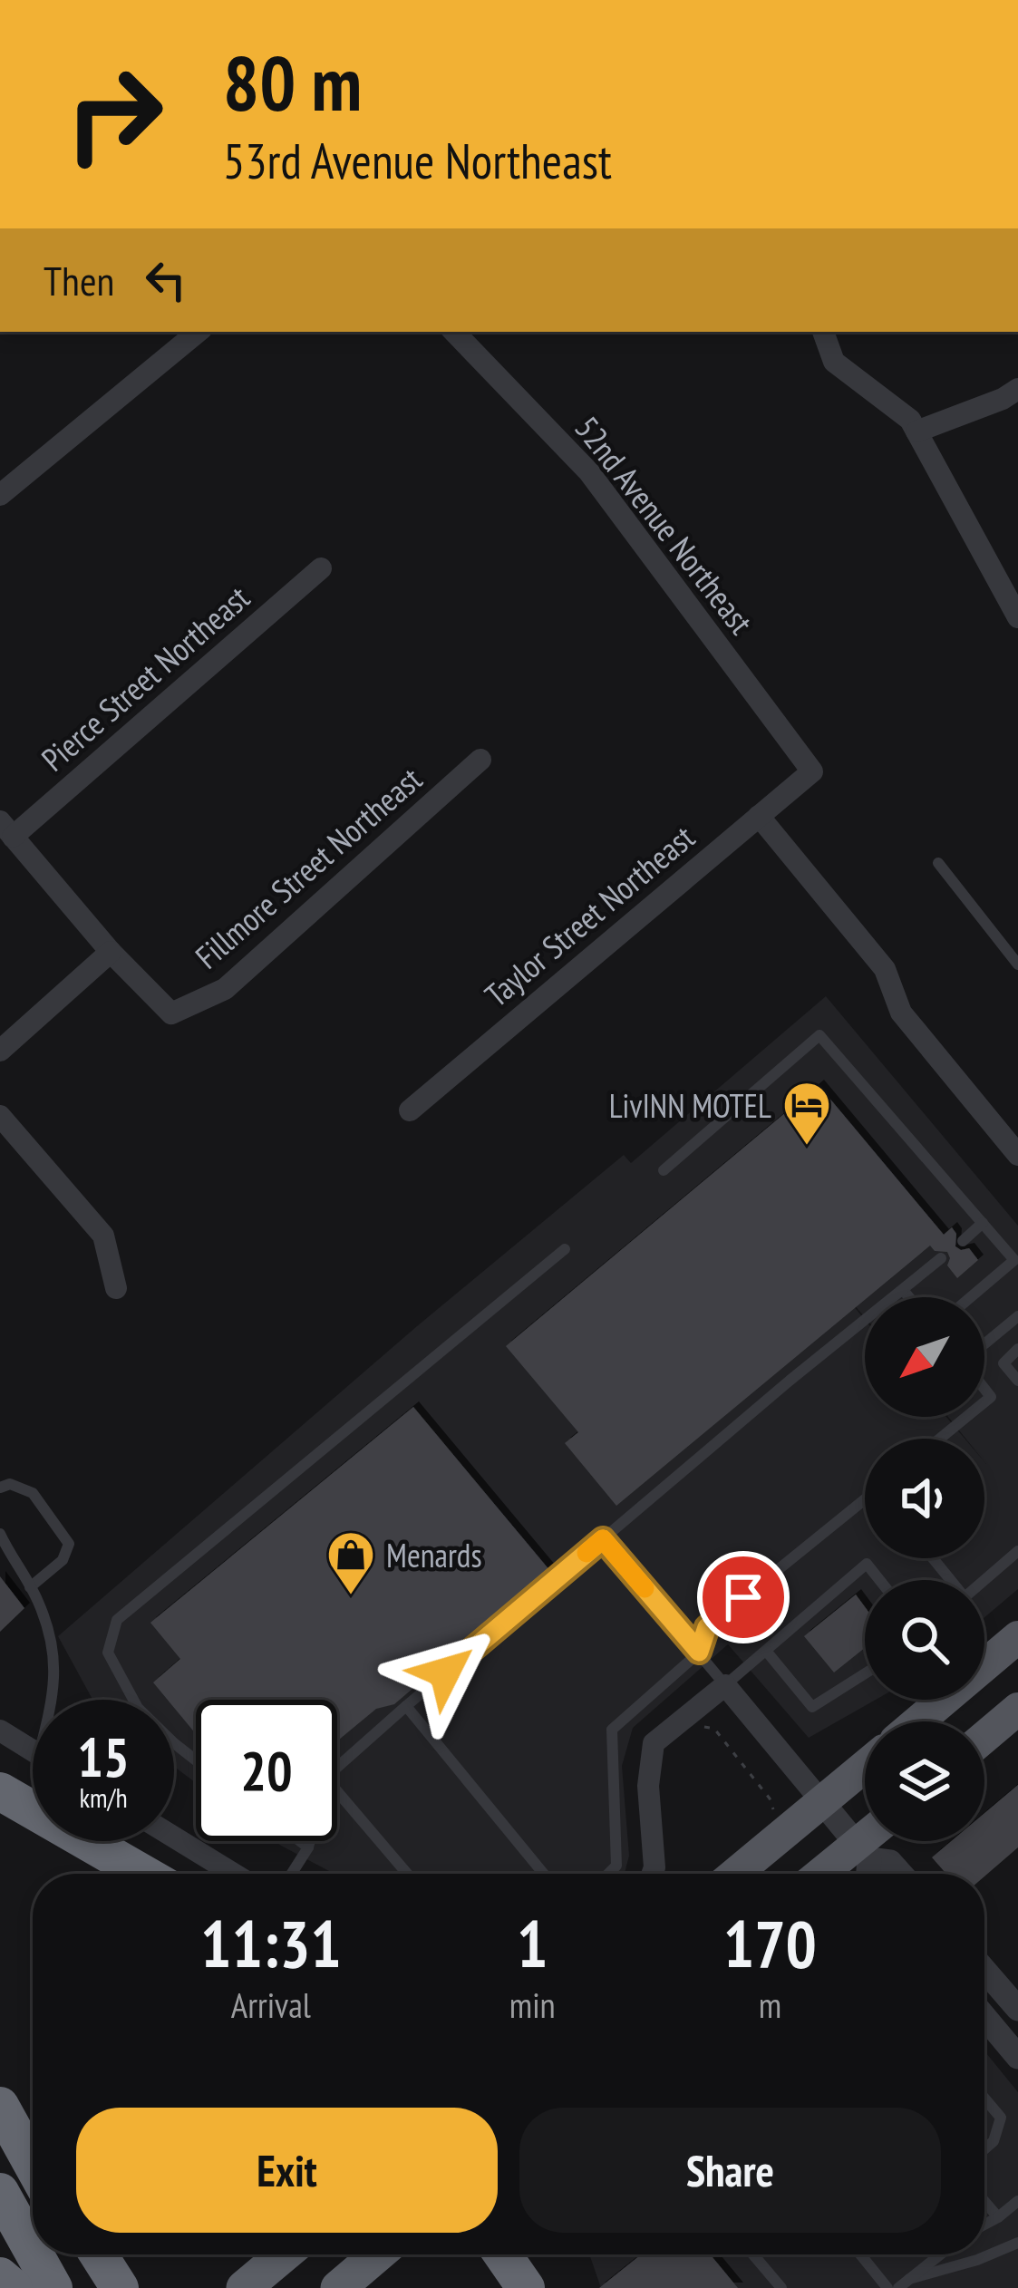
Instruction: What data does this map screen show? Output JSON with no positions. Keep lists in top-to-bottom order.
{
  "streets": {
    "street": [
      "52nd Avenue Northeast",
      "Pierce Street Northeast",
      "Fillmore Street Northeast",
      "Taylor Street Northeast"
    ]
  },
  "crossings": [
    ["52nd Avenue Northeast", "Taylor Street Northeast"]
  ],
  "places": {
    "hotel": ["LivINN MOTEL"],
    "shop": ["Menards"]
  },
  "north": "bottom left",
  "page": {
    "turn": ["80 m", "53rd Avenue Northeast"],
    "then": "Then",
    "speed": "15 km/h",
    "limit": "20",
    "eta": [
      "11:31",
      "Arrival",
      "1",
      "min",
      "170",
      "m"
    ],
    "buttons": ["Exit", "Share"]
  }
}
